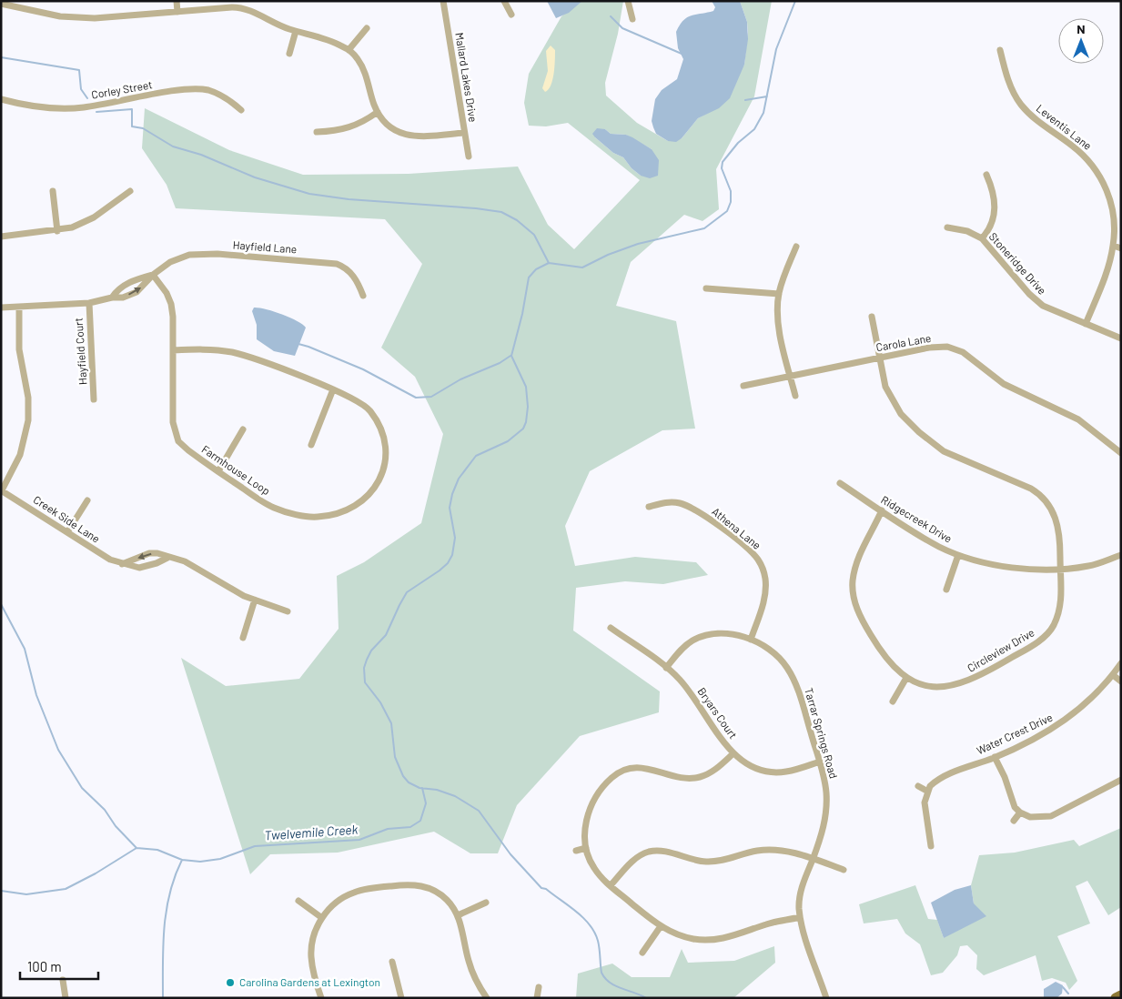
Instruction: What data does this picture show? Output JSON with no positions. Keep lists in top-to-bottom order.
{
  "streets": {
    "street": [
      "Mallard Lakes Drive",
      "Corley Street",
      "Leventis Lane",
      "Hayfield Lane",
      "Stoneridge Drive",
      "Carola Lane",
      "Hayfield Court",
      "Farmhouse Loop",
      "Creek Side Lane",
      "Ridgecreek Drive",
      "Athena Lane",
      "Circleview Drive",
      "Bryars Court",
      "Tarrar Springs Road",
      "Water Crest Drive"
    ]
  },
  "crossings": [
    ["Leventis Lane", "Stoneridge Drive"],
    ["Hayfield Lane", "Hayfield Court"],
    ["Hayfield Lane", "Farmhouse Loop"],
    ["Carola Lane", "Circleview Drive"],
    ["Ridgecreek Drive", "Circleview Drive"],
    ["Athena Lane", "Tarrar Springs Road"],
    ["Bryars Court", "Tarrar Springs Road"]
  ],
  "water": ["Twelvemile Creek"],
  "places": ["Carolina Gardens at Lexington"],
  "scale_bar": "100 m",
  "north": "top"
}
